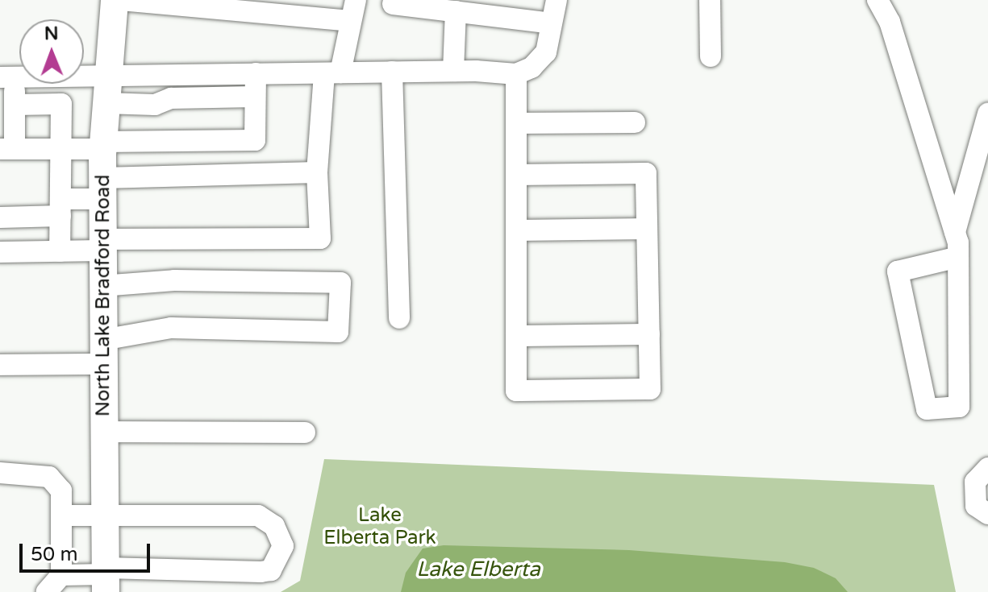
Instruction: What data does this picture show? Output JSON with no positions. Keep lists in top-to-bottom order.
{
  "streets": {
    "main road": ["North Lake Bradford Road"]
  },
  "water": ["Lake Elberta"],
  "parks": ["Lake Elberta Park"],
  "scale_bar": "50 m",
  "north": "top"
}
